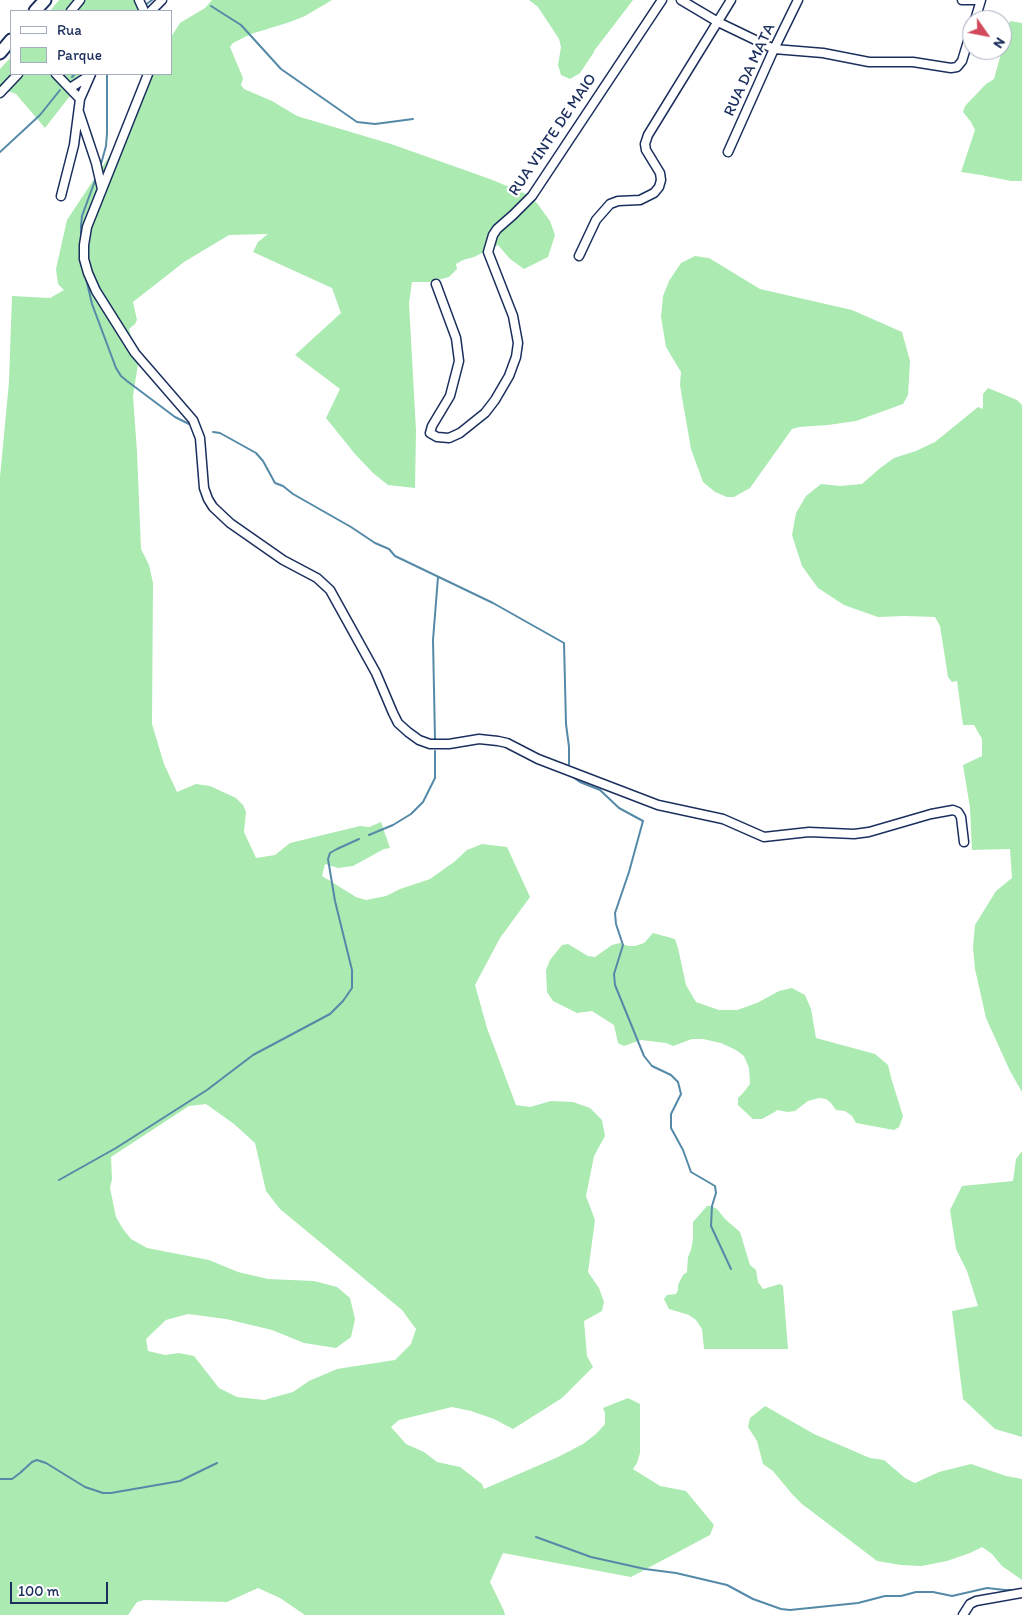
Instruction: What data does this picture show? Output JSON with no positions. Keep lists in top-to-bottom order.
{
  "streets": {
    "street": ["RUA DA MATA", "RUA VINTE DE MAIO"]
  },
  "legend": ["Rua", "Parque"],
  "scale_bar": "100 m",
  "north": "bottom right"
}
